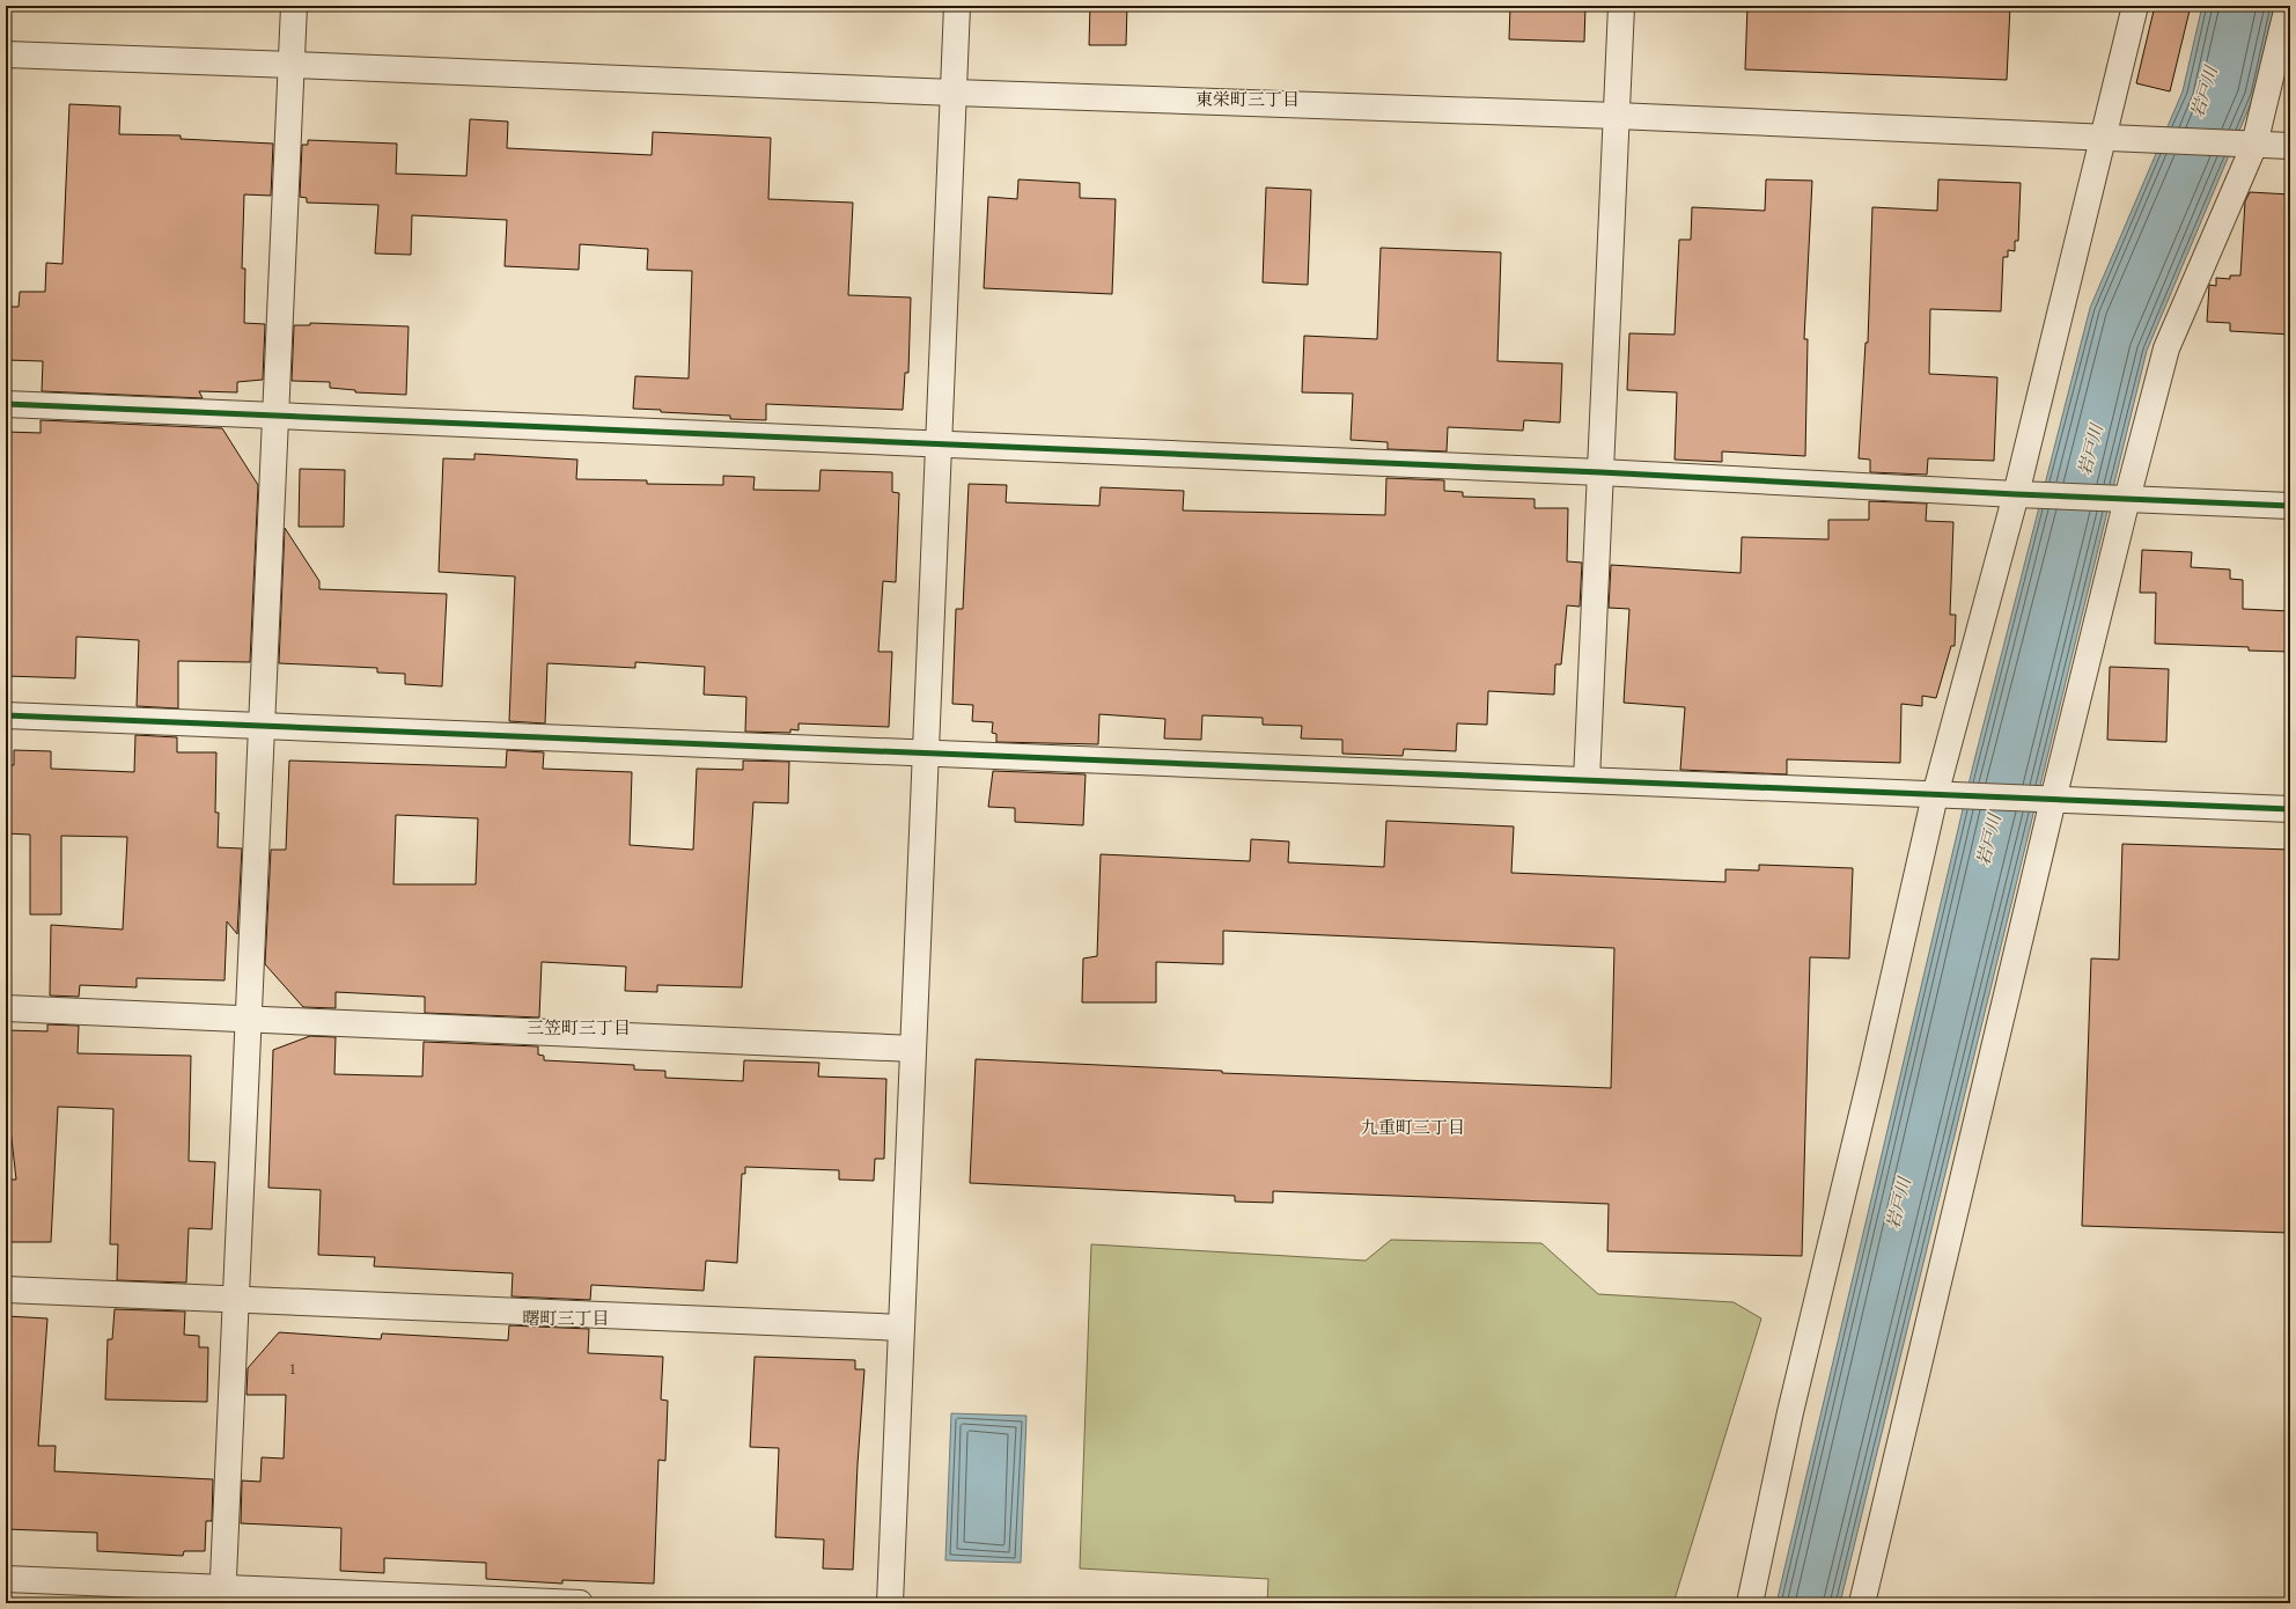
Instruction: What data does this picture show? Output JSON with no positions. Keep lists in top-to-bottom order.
{
  "districts": [
    "東栄町三丁目",
    "三笠町三丁目",
    "九重町三丁目",
    "曙町三丁目"
  ],
  "water": ["岩戸川"],
  "house_numbers": ["1"]
}
